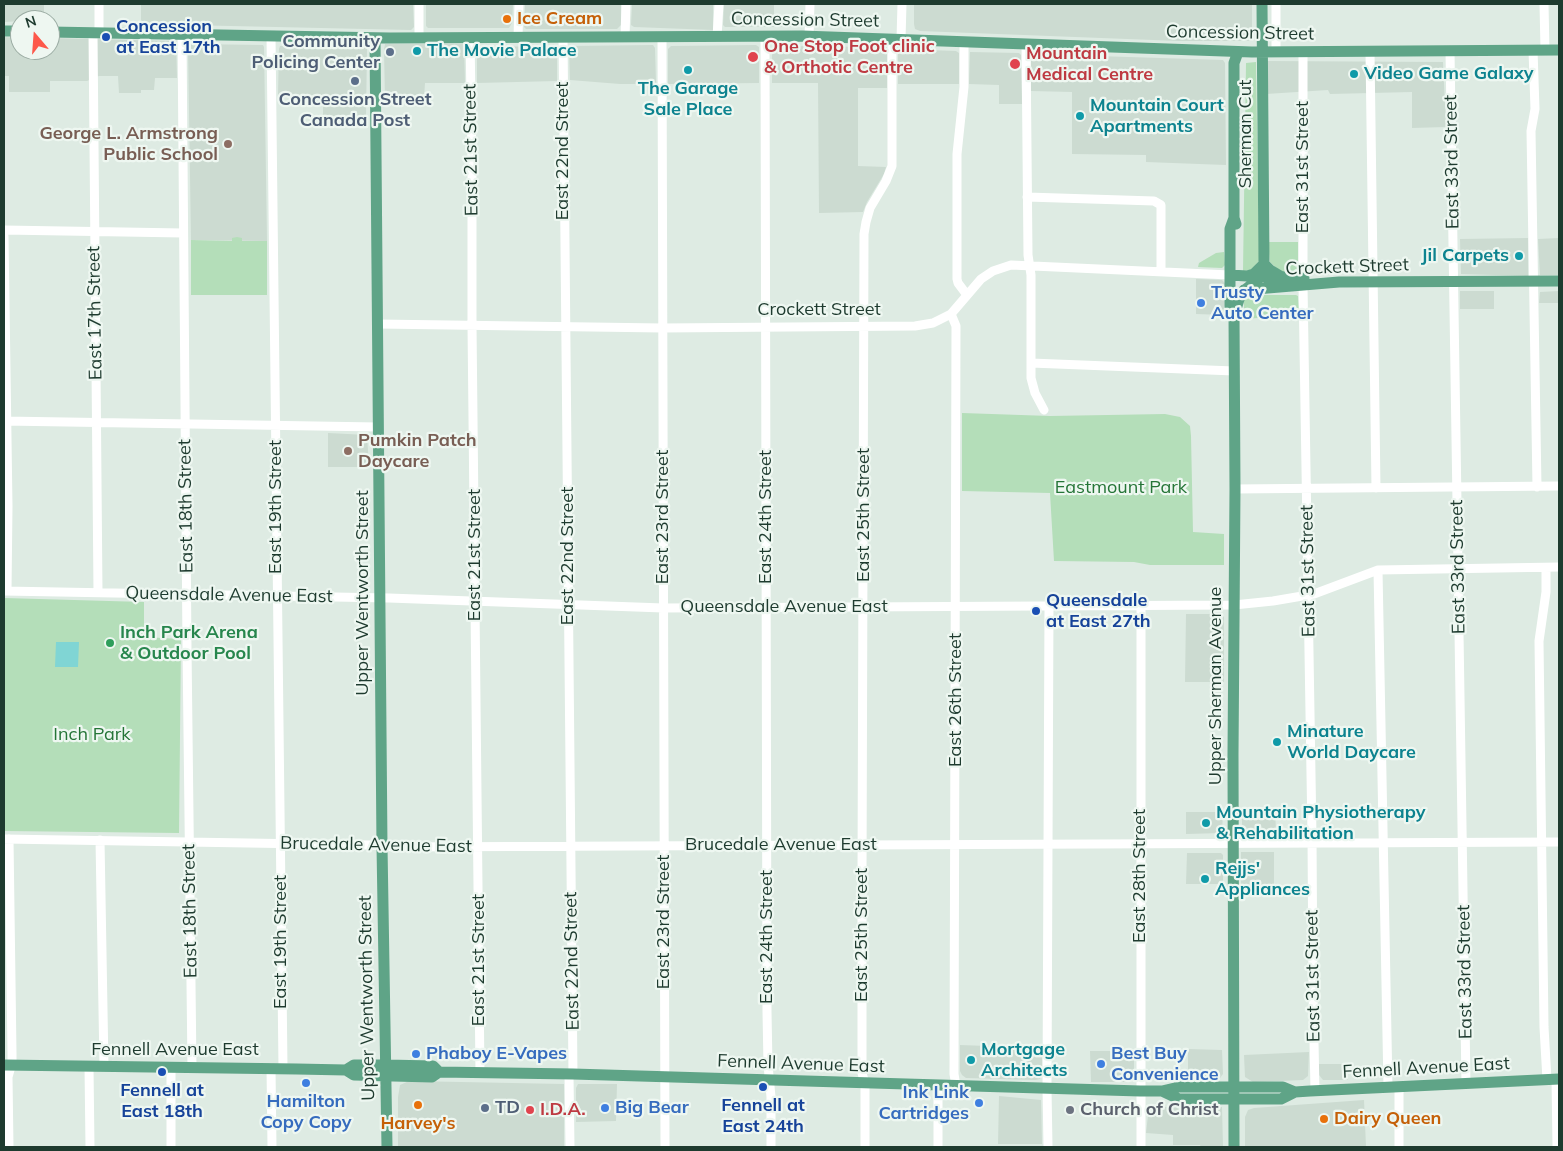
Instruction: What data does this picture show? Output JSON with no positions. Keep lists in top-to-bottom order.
{
  "streets": {
    "main road": [
      "Concession Street",
      "Sherman Cut",
      "Crockett Street",
      "Upper Wentworth Street",
      "Upper Sherman Avenue",
      "Fennell Avenue East"
    ],
    "street": [
      "East 21st Street",
      "East 22nd Street",
      "East 33rd Street",
      "East 31st Street",
      "East 17th Street",
      "East 18th Street",
      "East 19th Street",
      "East 25th Street",
      "East 23rd Street",
      "East 24th Street",
      "Queensdale Avenue East",
      "East 26th Street",
      "Brucedale Avenue East",
      "East 28th Street"
    ]
  },
  "crossings": [
    ["Concession Street", "East 21st Street"],
    ["Concession Street", "East 22nd Street"],
    ["Concession Street", "East 33rd Street"],
    ["Concession Street", "East 31st Street"],
    ["Concession Street", "East 17th Street"],
    ["Concession Street", "East 18th Street"],
    ["Concession Street", "East 19th Street"],
    ["Concession Street", "East 25th Street"],
    ["Concession Street", "East 23rd Street"],
    ["Concession Street", "East 24th Street"],
    ["Concession Street", "Upper Wentworth Street"],
    ["Concession Street", "Upper Sherman Avenue"],
    ["East 21st Street", "Crockett Street"],
    ["East 21st Street", "Queensdale Avenue East"],
    ["East 21st Street", "Brucedale Avenue East"],
    ["East 21st Street", "Fennell Avenue East"],
    ["East 22nd Street", "Crockett Street"],
    ["East 22nd Street", "Queensdale Avenue East"],
    ["East 22nd Street", "Brucedale Avenue East"],
    ["East 22nd Street", "Fennell Avenue East"],
    ["East 33rd Street", "Crockett Street"],
    ["East 33rd Street", "Queensdale Avenue East"],
    ["East 33rd Street", "Brucedale Avenue East"],
    ["East 33rd Street", "Fennell Avenue East"],
    ["East 31st Street", "Crockett Street"],
    ["East 31st Street", "Queensdale Avenue East"],
    ["East 31st Street", "Brucedale Avenue East"],
    ["East 31st Street", "Fennell Avenue East"],
    ["Crockett Street", "East 25th Street"],
    ["Crockett Street", "East 23rd Street"],
    ["Crockett Street", "East 24th Street"],
    ["Crockett Street", "Upper Wentworth Street"],
    ["Crockett Street", "Upper Sherman Avenue"],
    ["Crockett Street", "East 26th Street"],
    ["East 17th Street", "Queensdale Avenue East"],
    ["East 18th Street", "Queensdale Avenue East"],
    ["East 18th Street", "Brucedale Avenue East"],
    ["East 18th Street", "Fennell Avenue East"],
    ["East 19th Street", "Queensdale Avenue East"],
    ["East 19th Street", "Brucedale Avenue East"],
    ["East 19th Street", "Fennell Avenue East"],
    ["East 25th Street", "Queensdale Avenue East"],
    ["East 25th Street", "Brucedale Avenue East"],
    ["East 25th Street", "Fennell Avenue East"],
    ["East 23rd Street", "Queensdale Avenue East"],
    ["East 23rd Street", "Brucedale Avenue East"],
    ["East 23rd Street", "Fennell Avenue East"],
    ["East 24th Street", "Queensdale Avenue East"],
    ["East 24th Street", "Brucedale Avenue East"],
    ["East 24th Street", "Fennell Avenue East"],
    ["Upper Wentworth Street", "Queensdale Avenue East"],
    ["Upper Wentworth Street", "Brucedale Avenue East"],
    ["Upper Wentworth Street", "Fennell Avenue East"],
    ["Queensdale Avenue East", "Upper Sherman Avenue"],
    ["Queensdale Avenue East", "East 26th Street"],
    ["Queensdale Avenue East", "East 28th Street"],
    ["Upper Sherman Avenue", "Brucedale Avenue East"],
    ["Upper Sherman Avenue", "Fennell Avenue East"],
    ["East 26th Street", "Brucedale Avenue East"],
    ["East 26th Street", "Fennell Avenue East"],
    ["Brucedale Avenue East", "East 28th Street"],
    ["East 28th Street", "Fennell Avenue East"]
  ],
  "parks": ["Eastmount Park", "Inch Park"],
  "places": [
    "Ice Cream",
    "Concession at East 17th",
    "The Movie Palace",
    "Community Policing Center",
    "One Stop Foot clinic & Orthotic Centre",
    "Mountain Medical Centre",
    "The Garage Sale Place",
    "Video Game Galaxy",
    "Concession Street Canada Post",
    "Mountain Court Apartments",
    "George L. Armstrong Public School",
    "Jil Carpets",
    "Trusty Auto Center",
    "Pumkin Patch Daycare",
    "Queensdale at East 27th",
    "Inch Park Arena & Outdoor Pool",
    "Minature World Daycare",
    "Mountain Physiotherapy & Rehabilitation",
    "Rejjs' Appliances",
    "Phaboy E-Vapes",
    "Mortgage Architects",
    "Best Buy Convenience",
    "Fennell at East 18th",
    "Hamilton Copy Copy",
    "Fennell at East 24th",
    "Ink Link Cartridges",
    "Harvey's",
    "TD",
    "Big Bear",
    "I.D.A.",
    "Church of Christ",
    "Dairy Queen"
  ],
  "north": "top"
}
